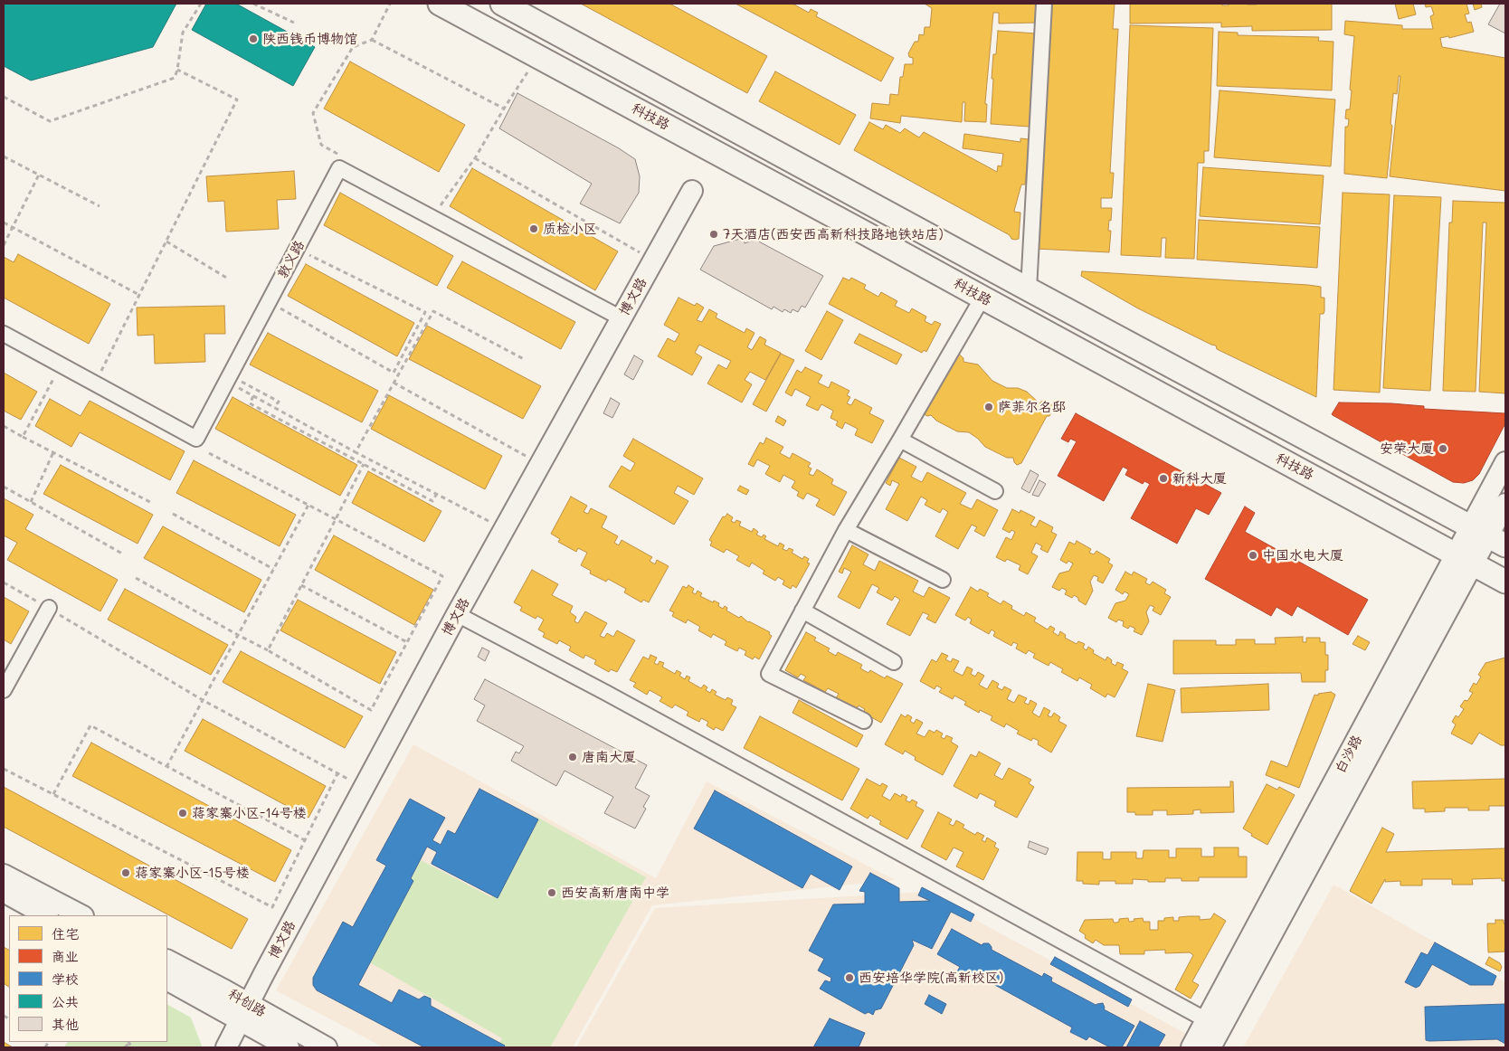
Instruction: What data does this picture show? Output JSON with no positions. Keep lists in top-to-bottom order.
{
  "streets": {
    "main road": ["科技路"],
    "street": [
      "敦义路",
      "博文路",
      "白沙路",
      "科创路"
    ]
  },
  "crossings": [
    ["科技路", "白沙路"],
    ["敦义路", "博文路"],
    ["博文路", "科创路"]
  ],
  "places": [
    "陕西钱币博物馆",
    "质检小区",
    "7天酒店(西安西高新科技路地铁站店)",
    "萨菲尔名邸",
    "安荣大厦",
    "新科大厦",
    "中国水电大厦",
    "唐南大厦",
    "蒋家寨小区-14号楼",
    "蒋家寨小区-15号楼",
    "西安高新唐南中学",
    "西安培华学院(高新校区)"
  ],
  "legend": [
    "住宅",
    "商业",
    "学校",
    "公共",
    "其他"
  ]
}
